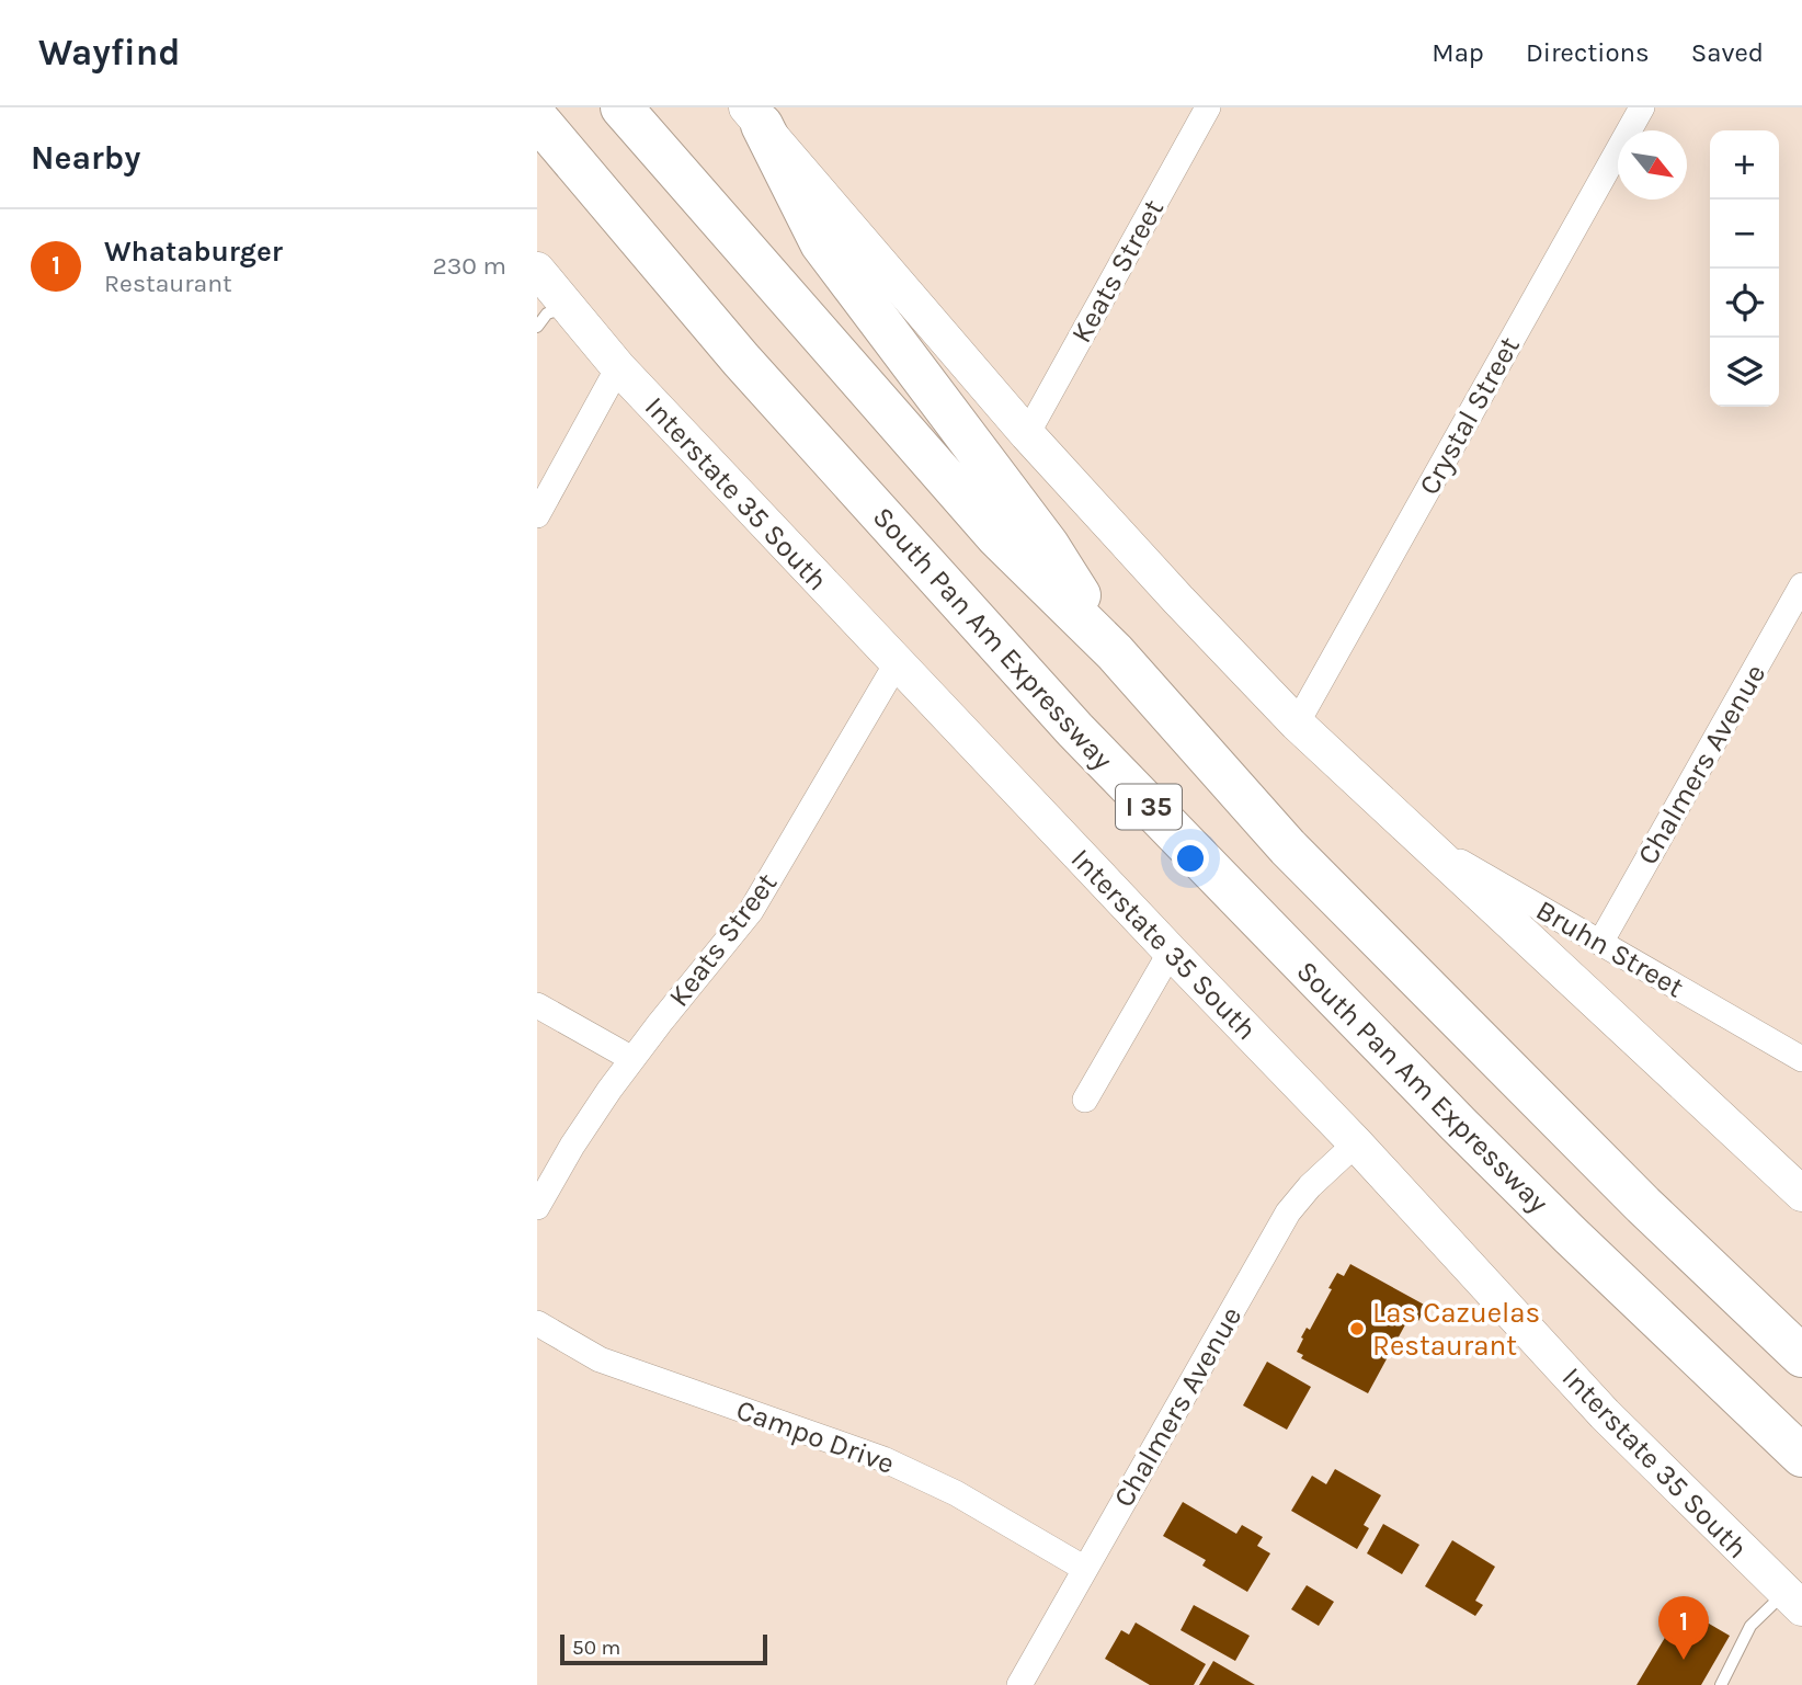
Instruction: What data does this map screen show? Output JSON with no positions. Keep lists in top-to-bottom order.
{
  "streets": {
    "highway": ["South Pan Am Expressway", "I 35"],
    "main road": ["Interstate 35 South"],
    "street": [
      "Keats Street",
      "Crystal Street",
      "Chalmers Avenue",
      "Bruhn Street",
      "Campo Drive"
    ]
  },
  "crossings": [
    ["Keats Street", "Interstate 35 South"],
    ["Interstate 35 South", "Chalmers Avenue"],
    ["Chalmers Avenue", "Bruhn Street"],
    ["Chalmers Avenue", "Campo Drive"]
  ],
  "places": ["Las Cazuelas Restaurant"],
  "scale_bar": "50 m",
  "north": "bottom right",
  "page": {
    "header": "Wayfind",
    "nav": ["Map", "Directions", "Saved"],
    "heading": "Nearby",
    "map_buttons": ["+", "−"],
    "list": [
      {
        "mark": "1",
        "name": "Whataburger",
        "note": "Restaurant",
        "value": "230 m"
      }
    ],
    "pins": "1",
    "scale": "50 m"
  }
}
